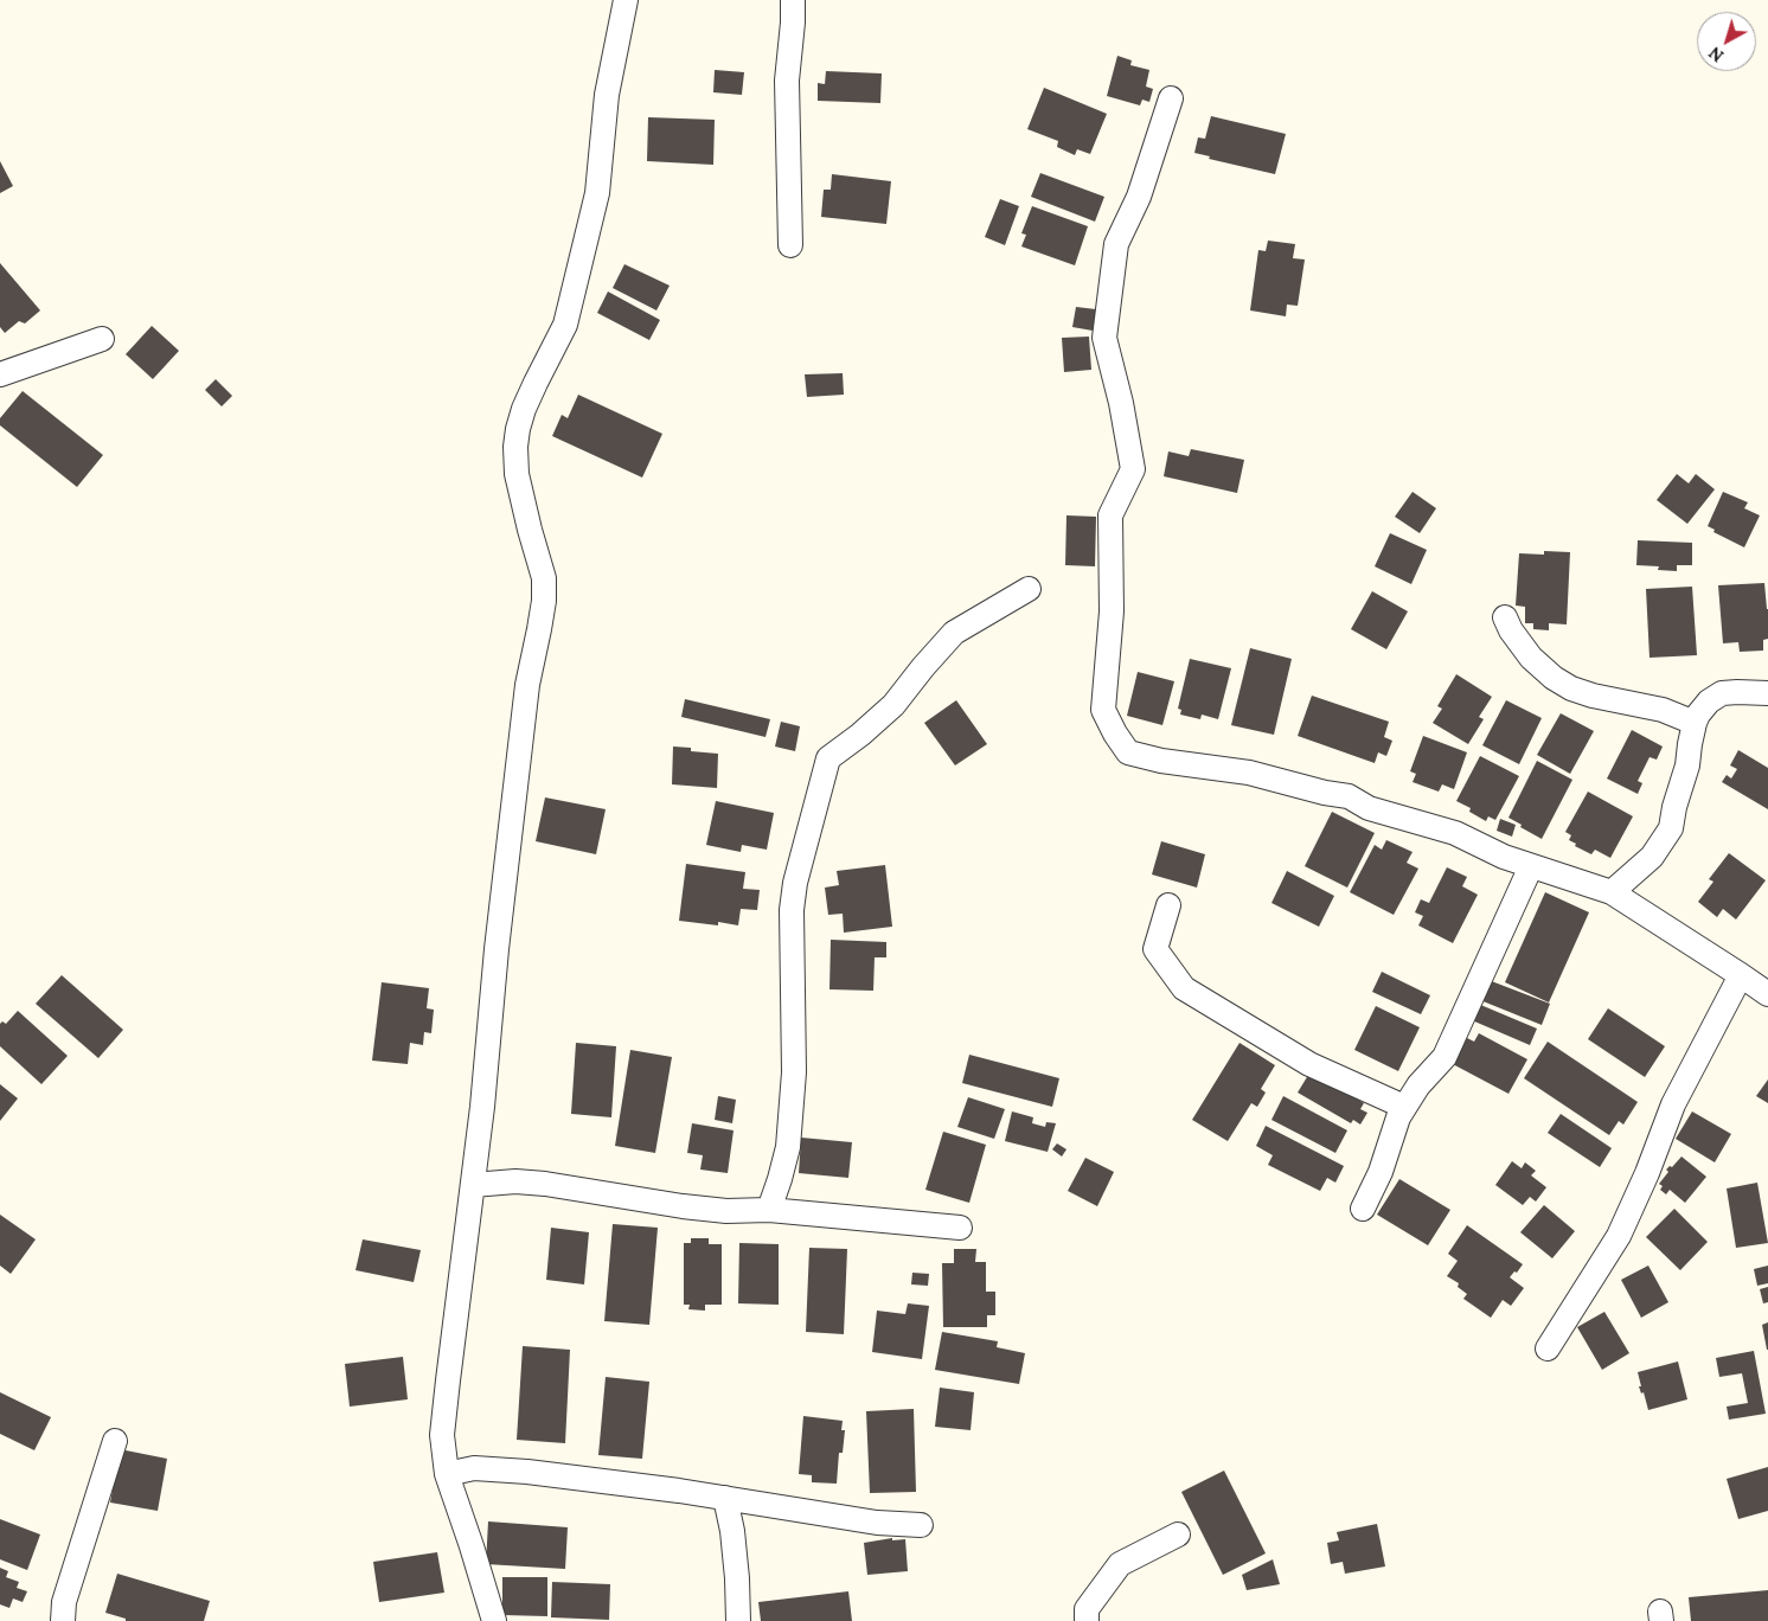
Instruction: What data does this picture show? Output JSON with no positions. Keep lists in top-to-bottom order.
{
  "north": "bottom left"
}
